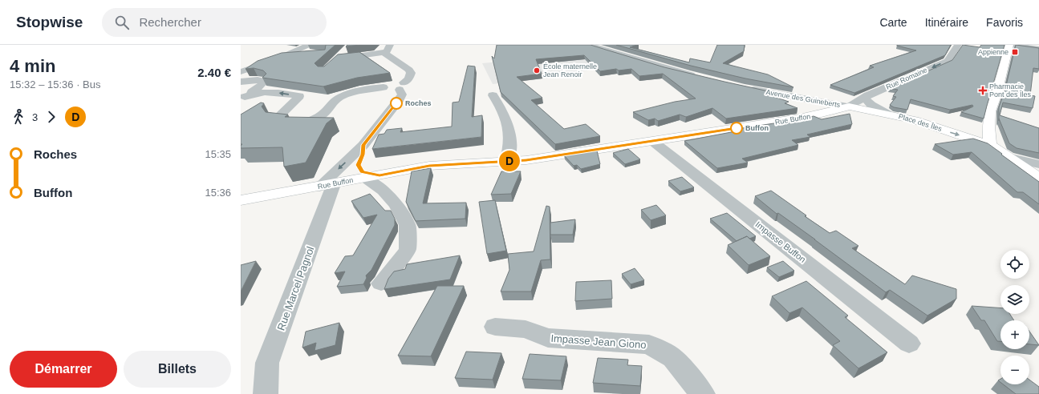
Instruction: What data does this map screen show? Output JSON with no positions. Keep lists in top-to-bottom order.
{
  "streets": {
    "main road": ["Rue Buffon", "Place des Îles"],
    "street": [
      "Rue Romaine",
      "Avenue des Guineberts",
      "Impasse Buffon",
      "Rue Marcel Pagnol",
      "Impasse Jean Giono"
    ]
  },
  "crossings": [
    ["Rue Romaine", "Avenue des Guineberts"],
    ["Rue Romaine", "Rue Buffon"],
    ["Rue Romaine", "Place des Îles"],
    ["Avenue des Guineberts", "Rue Buffon"],
    ["Avenue des Guineberts", "Place des Îles"],
    ["Rue Buffon", "Place des Îles"],
    ["Rue Buffon", "Impasse Buffon"],
    ["Rue Buffon", "Rue Marcel Pagnol"]
  ],
  "one_way": ["Rue Romaine", "Place des Îles"],
  "places": {
    "transit": ["Appienne"],
    "other": ["École maternelle Jean Renoir", "Roches", "Buffon"],
    "health": ["Pharmacie Pont des Îles"]
  },
  "lines": ["bus line D"],
  "page": {
    "header": "Stopwise",
    "search": "Rechercher",
    "nav": ["Carte", "Itinéraire", "Favoris"],
    "heading": ["4 min", "15:32 – 15:36 · Bus", "2.40 €"],
    "on_map": "D",
    "legs": ["3", "D"],
    "list": [
      {
        "name": "Roches",
        "value": "15:35"
      },
      {
        "name": "Buffon",
        "value": "15:36"
      }
    ],
    "map_buttons": ["+", "−"],
    "buttons": ["Démarrer", "Billets"]
  }
}
